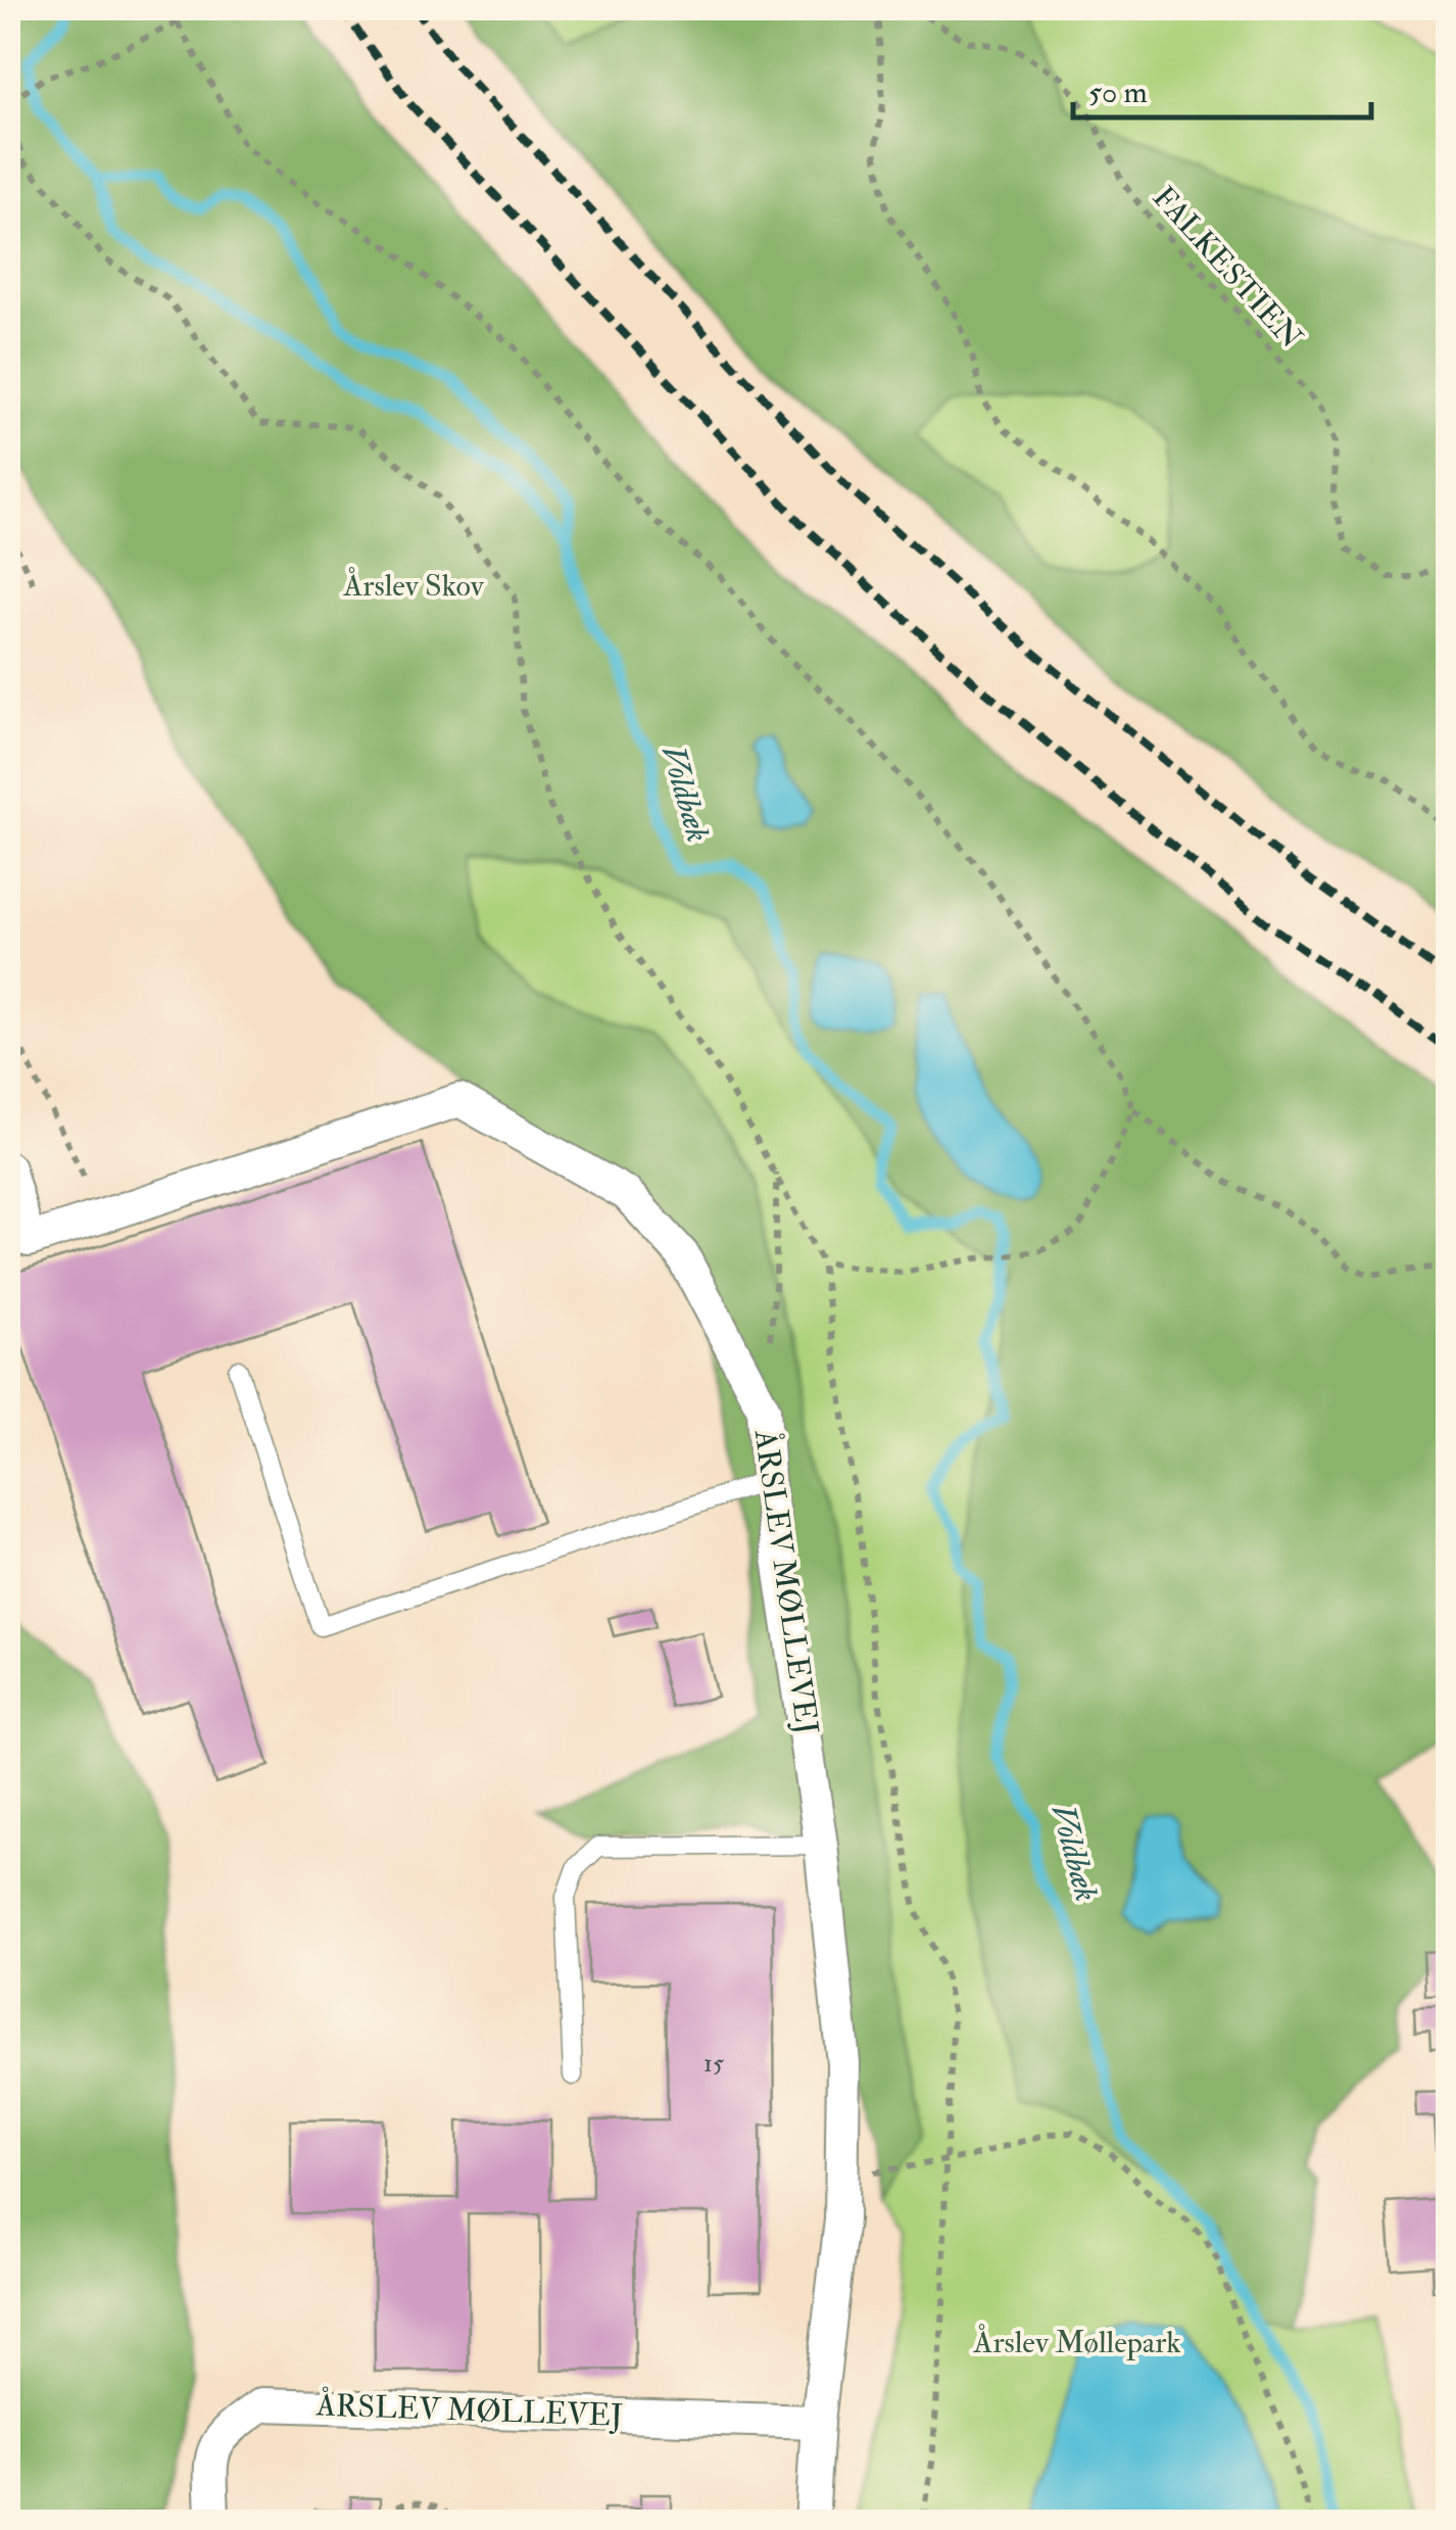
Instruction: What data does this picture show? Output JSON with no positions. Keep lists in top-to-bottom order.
{
  "streets": {
    "street": ["ÅRSLEV MØLLEVEJ"],
    "path": ["FALKESTIEN"]
  },
  "water": ["Voldbæk"],
  "parks": ["Årslev Skov", "Årslev Møllepark"],
  "house_numbers": ["15"],
  "scale_bar": "50 m"
}
